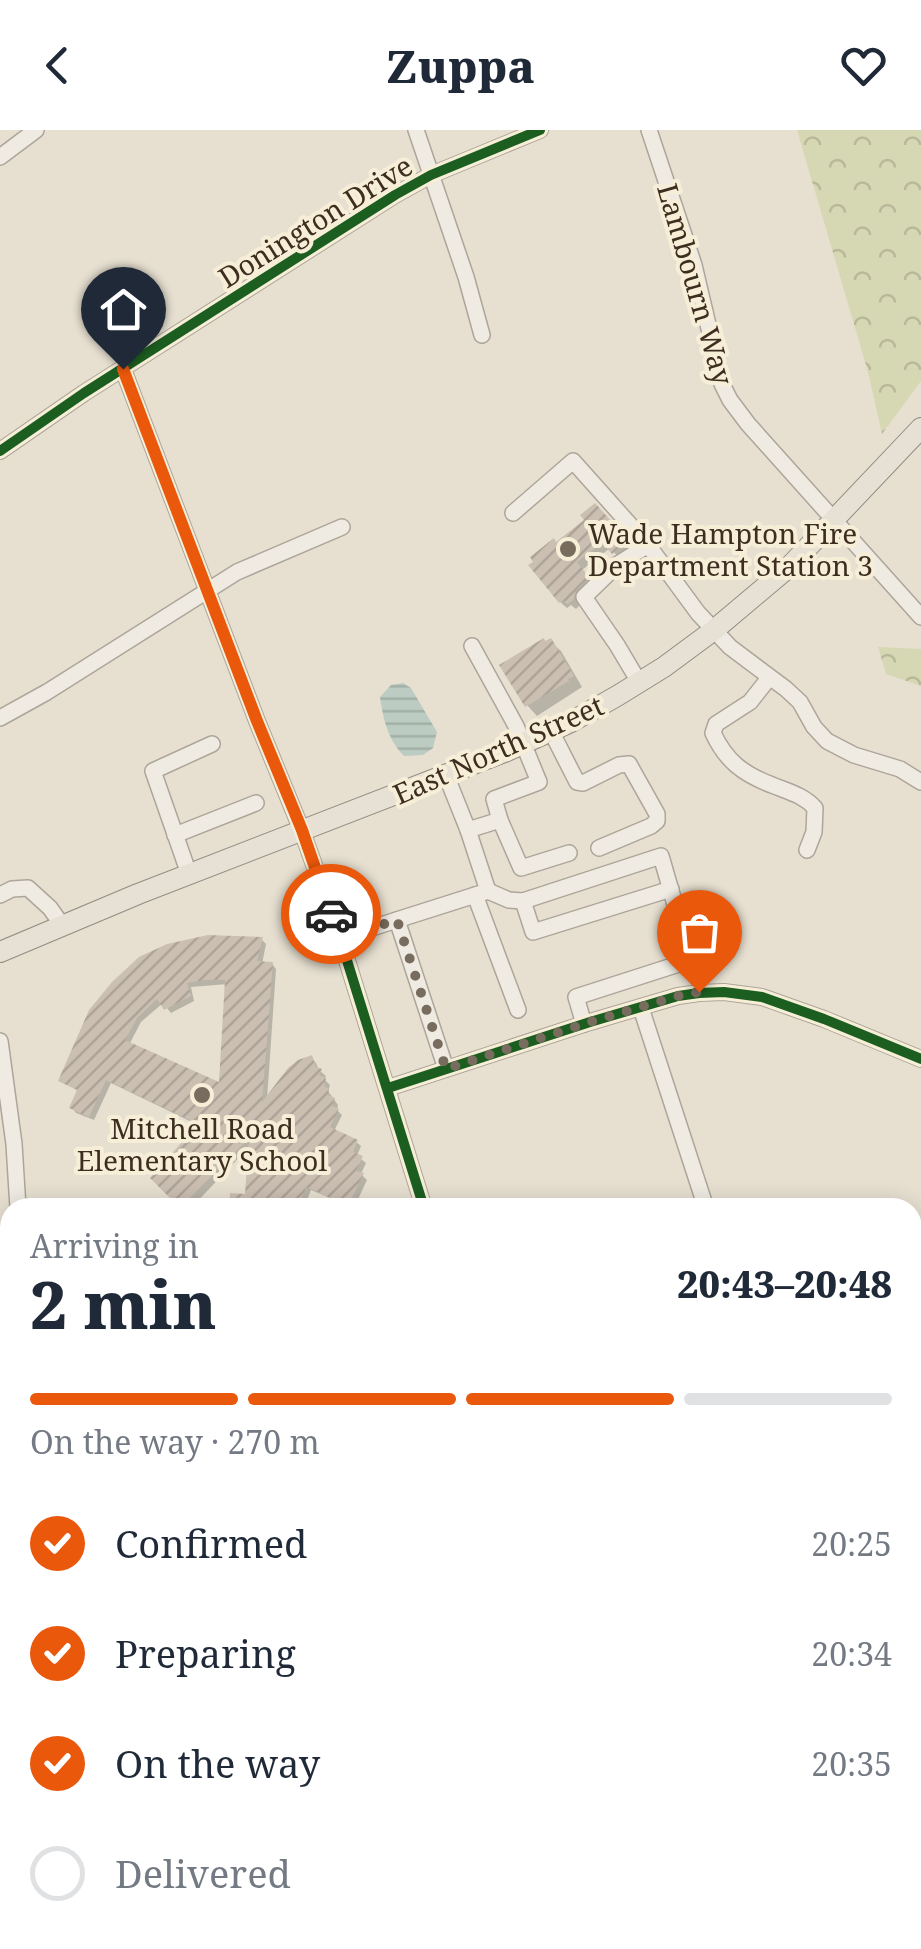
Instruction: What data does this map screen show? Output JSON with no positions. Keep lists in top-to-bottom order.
{
  "streets": {
    "main road": ["East North Street"],
    "street": ["Donington Drive", "Lambourn Way"]
  },
  "crossings": [
    ["Lambourn Way", "East North Street"]
  ],
  "places": ["Wade Hampton Fire Department Station 3", "Mitchell Road Elementary School"],
  "page": {
    "header": "Zuppa",
    "heading": ["2 min", "Arriving in", "20:43–20:48"],
    "bar": "On the way · 270 m",
    "list": [
      ["Confirmed", "20:25"],
      ["Preparing", "20:34"],
      ["On the way", "20:35"],
      "Delivered"
    ]
  }
}
